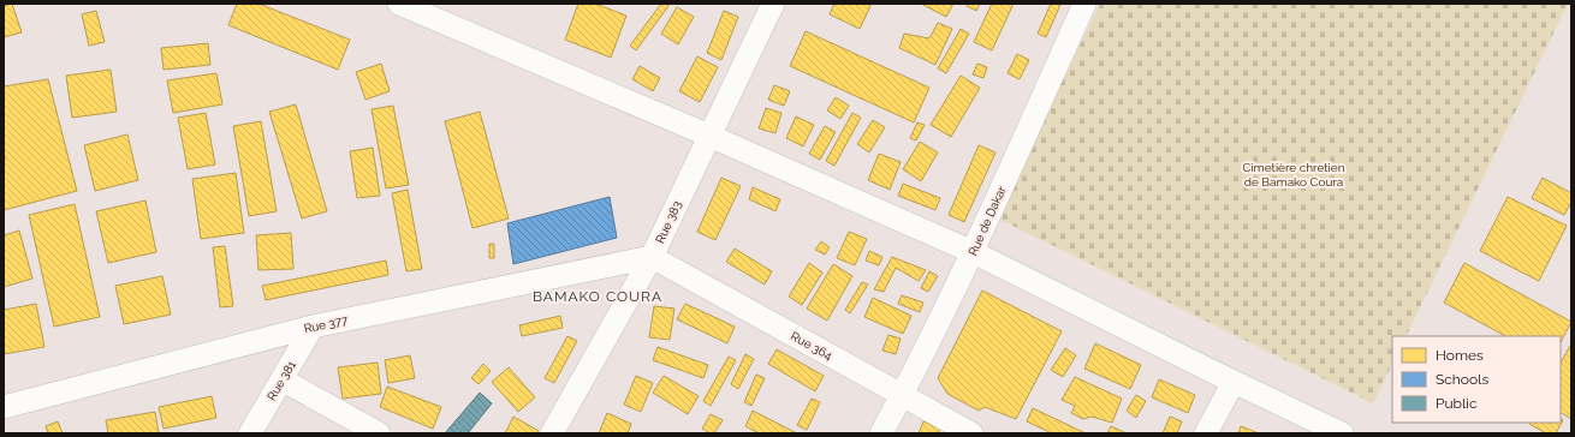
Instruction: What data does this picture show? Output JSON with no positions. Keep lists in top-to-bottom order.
{
  "streets": {
    "street": [
      "Rue de Dakar",
      "Rue 383",
      "Rue 377",
      "Rue 364",
      "Rue 381"
    ]
  },
  "crossings": [
    ["Rue de Dakar", "Rue 364"],
    ["Rue 383", "Rue 377"],
    ["Rue 383", "Rue 364"],
    ["Rue 377", "Rue 364"],
    ["Rue 377", "Rue 381"]
  ],
  "districts": ["BAMAKO COURA"],
  "parks": ["Cimetière chretien de Bamako Coura"],
  "legend": ["Homes", "Schools", "Public"]
}
